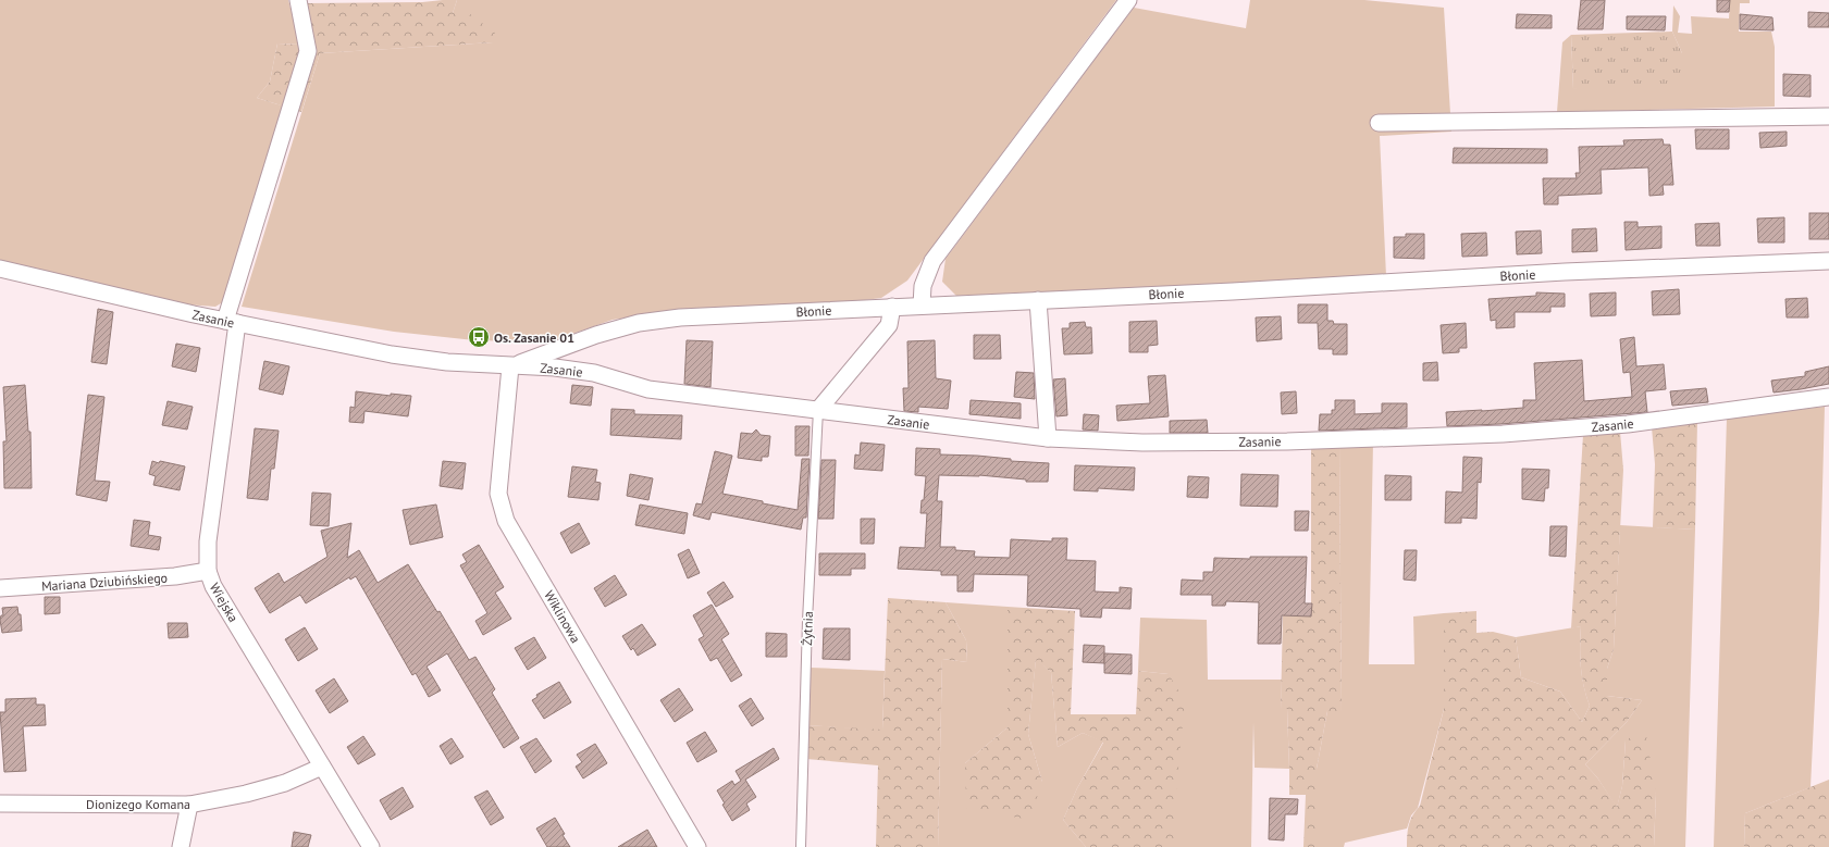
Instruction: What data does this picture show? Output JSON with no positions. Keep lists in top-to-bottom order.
{
  "streets": {
    "street": [
      "Błonie",
      "Zasanie",
      "Mariana Dziubińskiego",
      "Wiejska",
      "Wiklinowa",
      "Dionizego Komana"
    ],
    "lane": ["Żytnia"]
  },
  "crossings": [
    ["Błonie", "Zasanie"],
    ["Błonie", "Wiklinowa"],
    ["Zasanie", "Wiejska"],
    ["Zasanie", "Wiklinowa"],
    ["Zasanie", "Żytnia"],
    ["Mariana Dziubińskiego", "Wiejska"],
    ["Wiejska", "Dionizego Komana"]
  ],
  "places": {
    "bus stop": ["Os. Zasanie 01"]
  }
}
